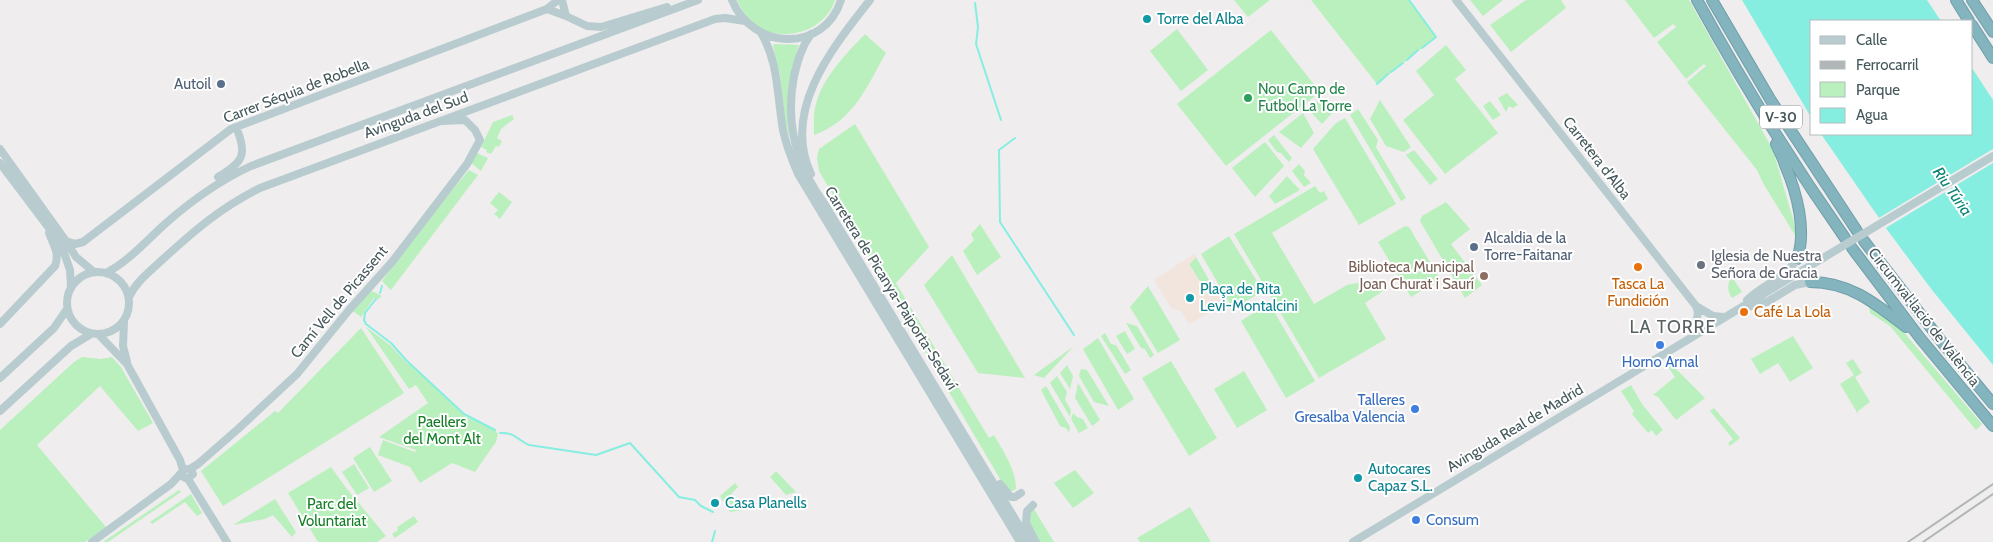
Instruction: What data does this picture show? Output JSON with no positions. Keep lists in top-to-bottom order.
{
  "streets": {
    "highway": ["V-30", "Circumval·lació de València"],
    "main road": [
      "Carrer Séquia de Robella",
      "Avinguda del Sud",
      "Carretera d'Alba",
      "Carretera de Picanya-Paiporta-Sedaví",
      "Camí Vell de Picassent",
      "Avinguda Real de Madrid"
    ]
  },
  "crossings": [
    ["Avinguda del Sud", "Camí Vell de Picassent"],
    ["Carretera d'Alba", "Avinguda Real de Madrid"]
  ],
  "districts": ["LA TORRE"],
  "water": ["Riu Túria"],
  "parks": ["Paellers del Mont Alt", "Parc del Voluntariat"],
  "places": [
    "Torre del Alba",
    "Autoil",
    "Nou Camp de Futbol La Torre",
    "Alcaldia de la Torre-Faitanar",
    "Iglesia de Nuestra Señora de Gracia",
    "Tasca La Fundición",
    "Biblioteca Municipal Joan Churat i Saurí",
    "Plaça de Rita Levi-Montalcini",
    "Café La Lola",
    "Horno Arnal",
    "Talleres Gresalba Valencia",
    "Autocares Capaz S.L.",
    "Casa Planells",
    "Consum"
  ],
  "legend": [
    "Calle",
    "Ferrocarril",
    "Parque",
    "Agua"
  ]
}
